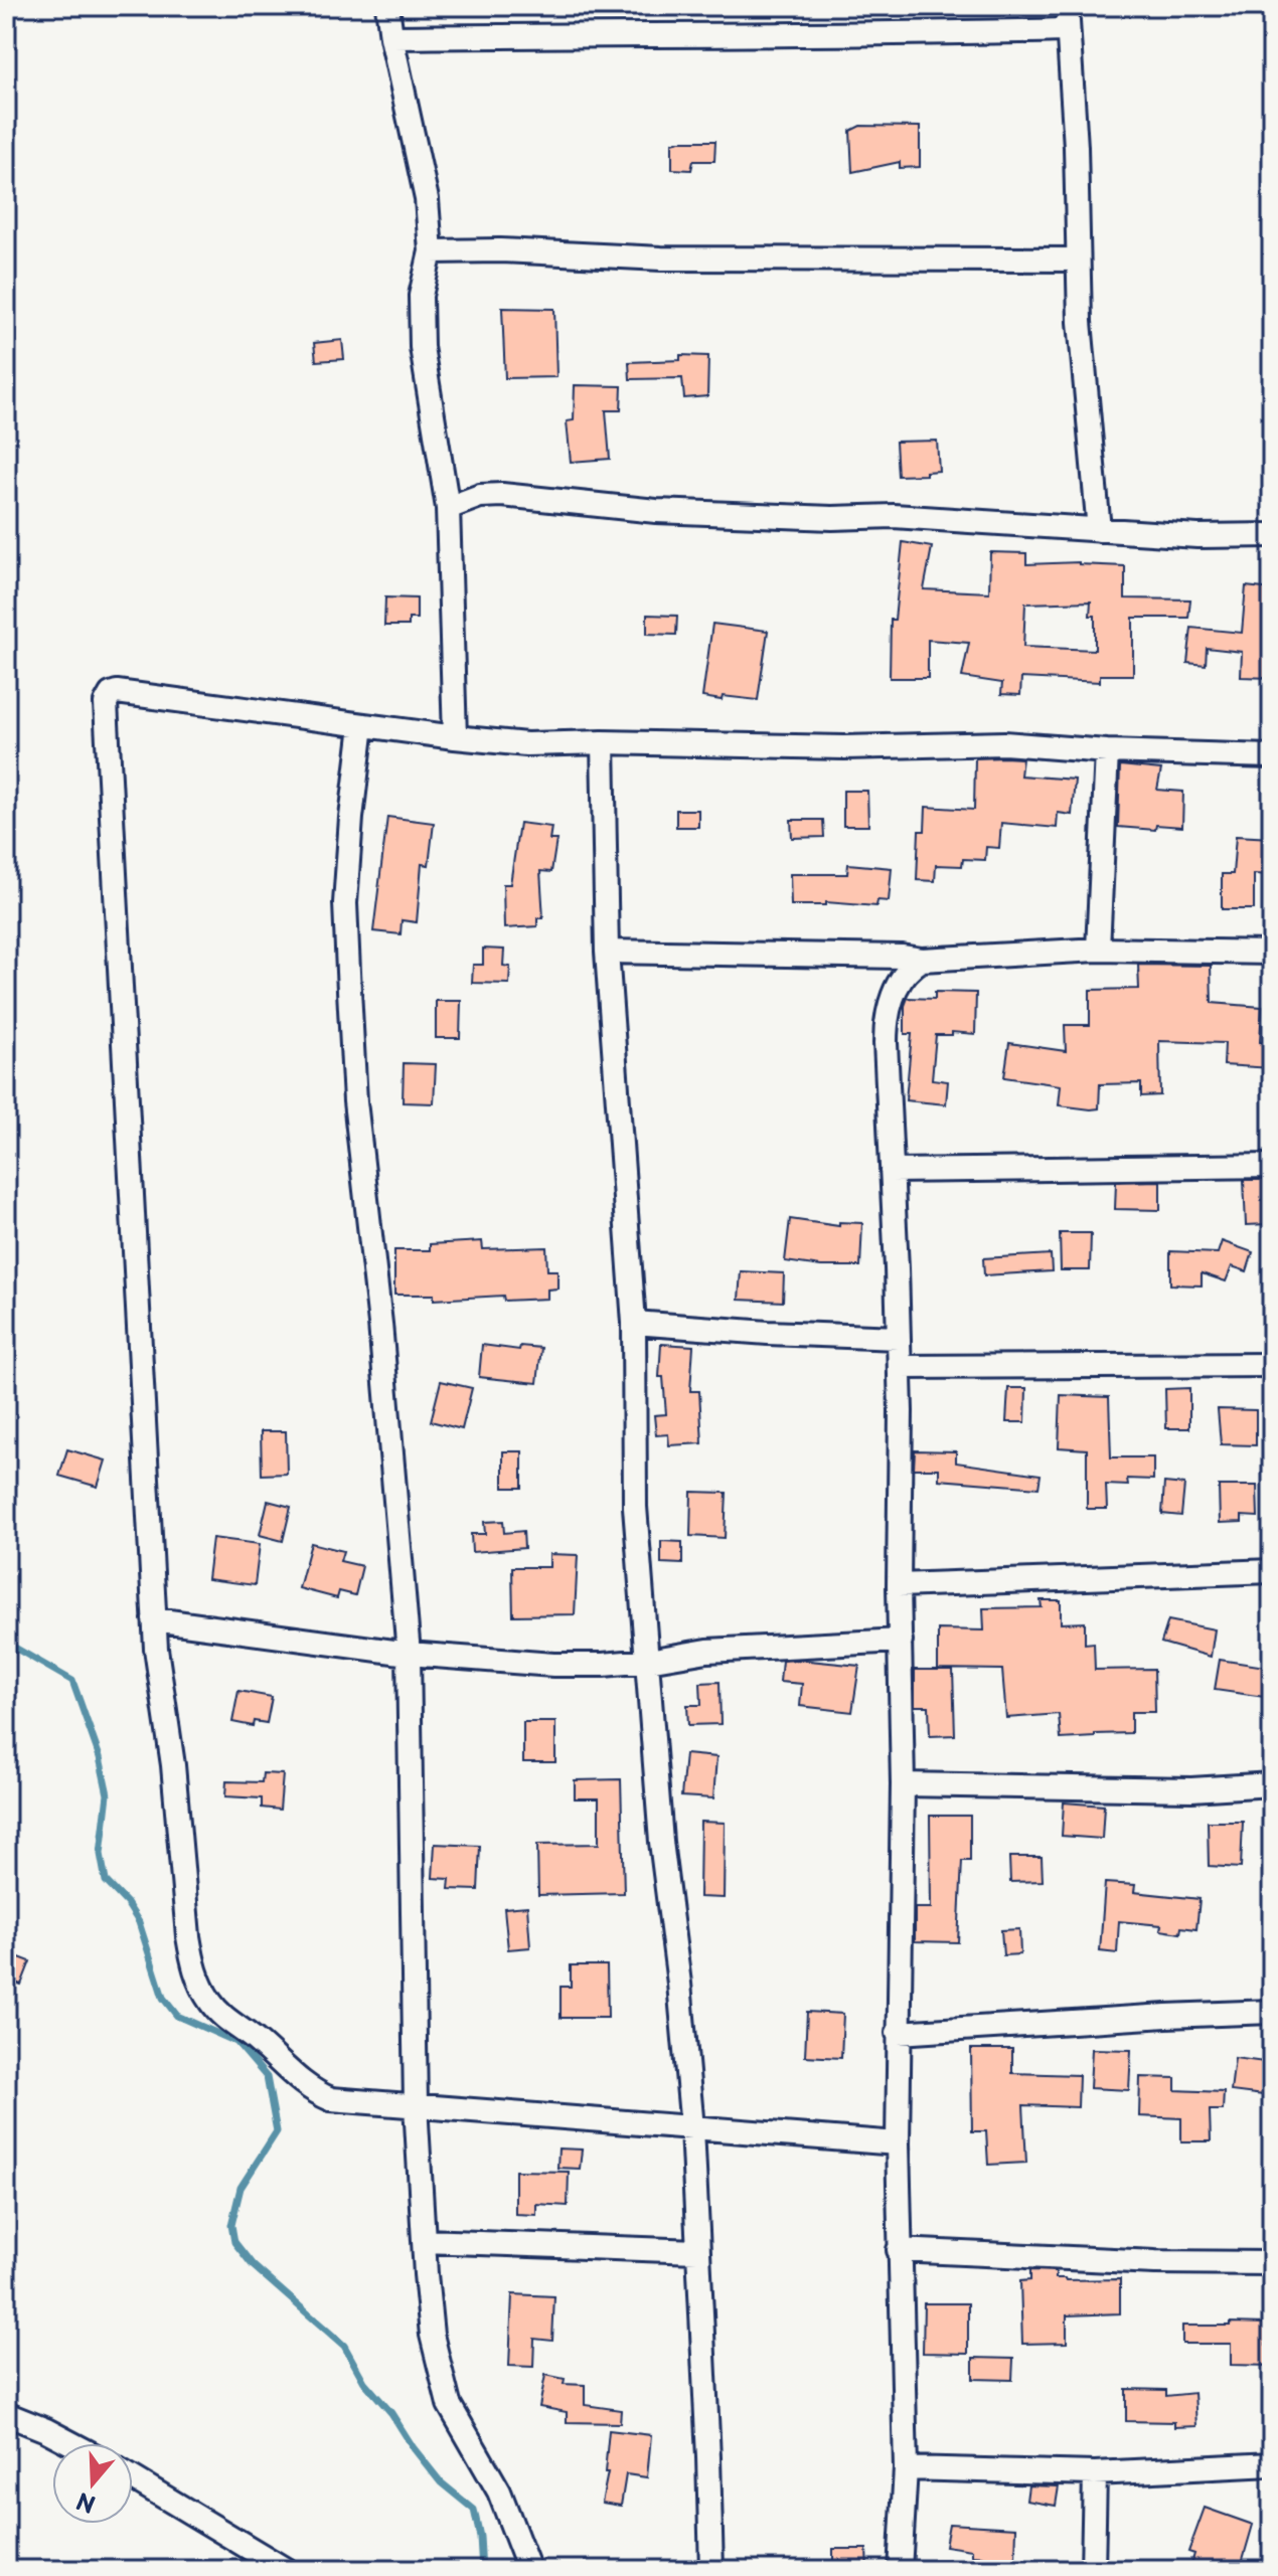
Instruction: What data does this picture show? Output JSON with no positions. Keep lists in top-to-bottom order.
{
  "north": "bottom"
}
